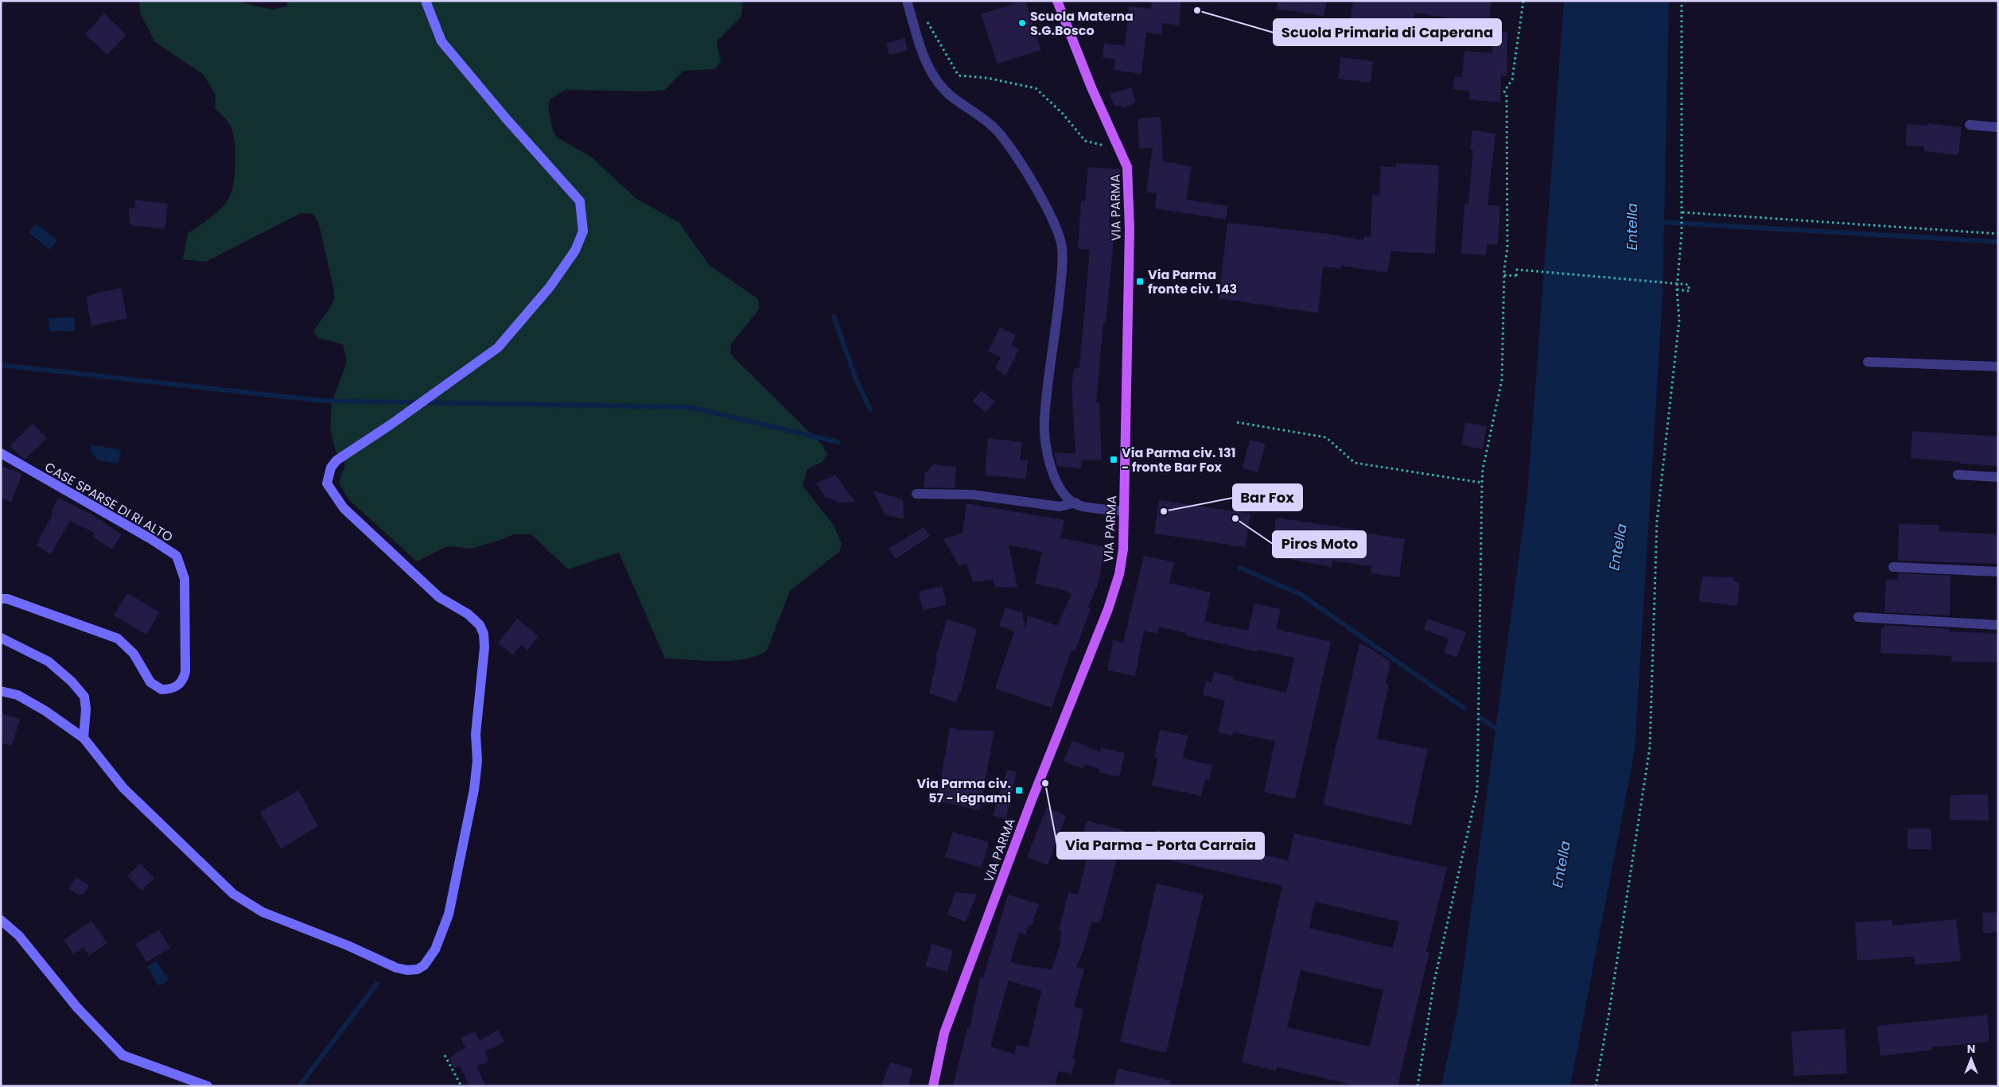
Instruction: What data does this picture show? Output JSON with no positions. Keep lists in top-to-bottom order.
{
  "streets": {
    "main road": ["VIA PARMA"],
    "street": ["CASE SPARSE DI RI ALTO"]
  },
  "water": ["Entella"],
  "places": {
    "other": [
      "Scuola Primaria di Caperana",
      "Scuola Materna S.G.Bosco",
      "Bar Fox",
      "Piros Moto",
      "Via Parma - Porta Carraia"
    ],
    "transit": ["Via Parma fronte civ. 143", "Via Parma civ. 131 - fronte Bar Fox", "Via Parma civ. 57 - legnami"]
  },
  "north": "top"
}
